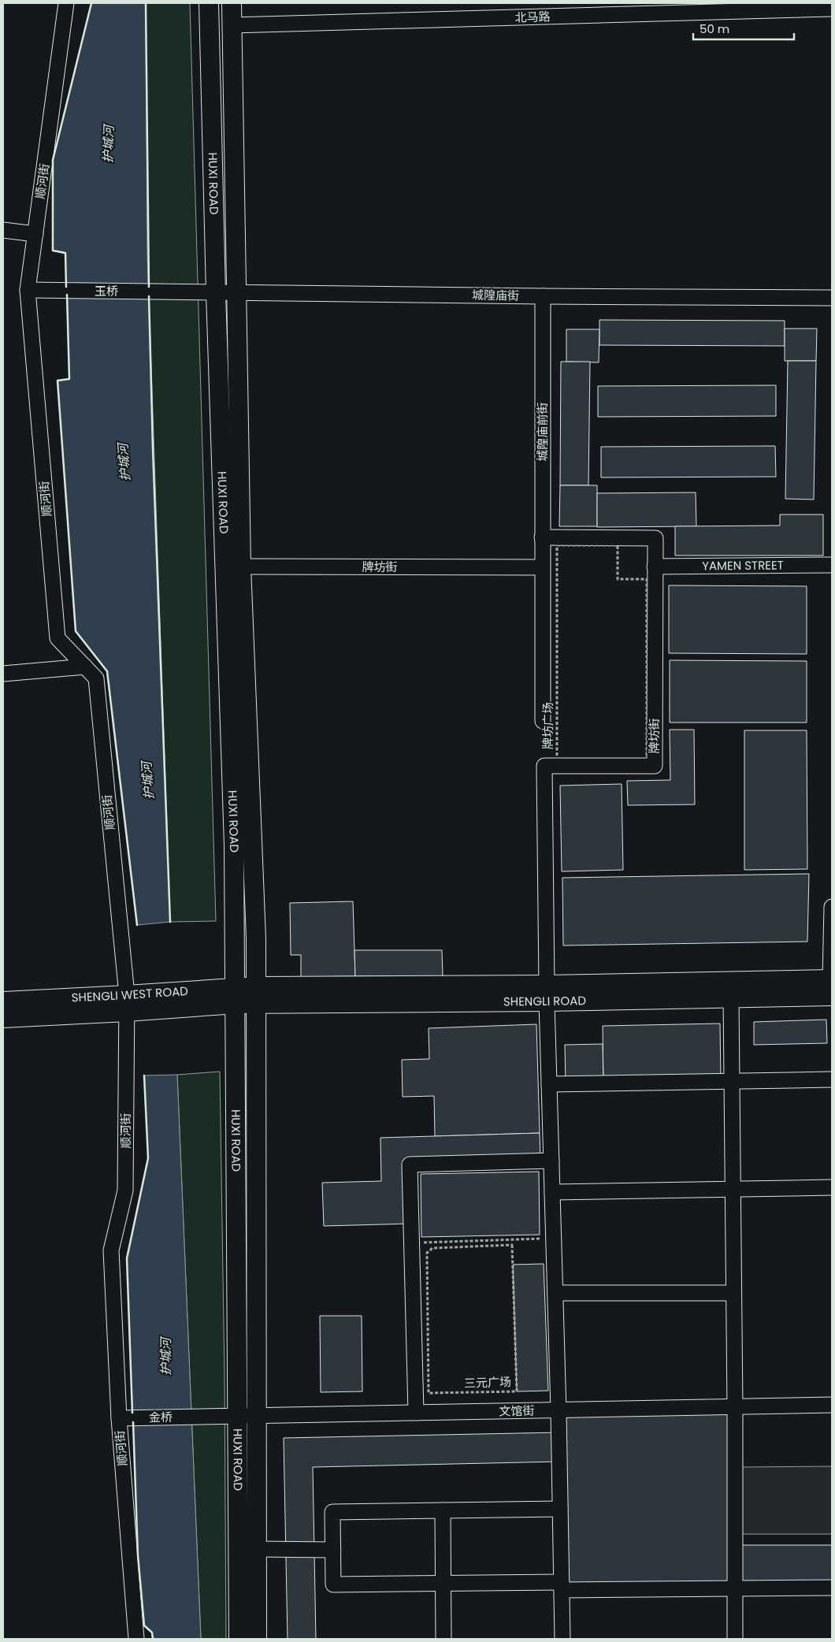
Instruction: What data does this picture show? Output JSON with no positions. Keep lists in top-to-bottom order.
{
  "streets": {
    "main road": ["HUXI ROAD", "SHENGLI WEST ROAD", "SHENGLI ROAD"],
    "street": [
      "北马路",
      "顺河街",
      "玉桥",
      "城隍庙街",
      "城隍庙前街",
      "YAMEN STREET",
      "牌坊街",
      "文馆街",
      "金桥"
    ],
    "path": ["牌坊广场", "三元广场"]
  },
  "crossings": [
    ["北马路", "HUXI ROAD"],
    ["顺河街", "玉桥"],
    ["顺河街", "SHENGLI WEST ROAD"],
    ["顺河街", "金桥"],
    ["HUXI ROAD", "城隍庙街"],
    ["HUXI ROAD", "牌坊街"],
    ["HUXI ROAD", "SHENGLI WEST ROAD"],
    ["HUXI ROAD", "SHENGLI ROAD"],
    ["HUXI ROAD", "文馆街"],
    ["玉桥", "城隍庙街"],
    ["城隍庙街", "城隍庙前街"],
    ["城隍庙前街", "牌坊街"],
    ["YAMEN STREET", "牌坊街"],
    ["牌坊街", "SHENGLI ROAD"],
    ["SHENGLI WEST ROAD", "SHENGLI ROAD"],
    ["文馆街", "金桥"]
  ],
  "water": ["护城河"],
  "scale_bar": "50 m"
}
